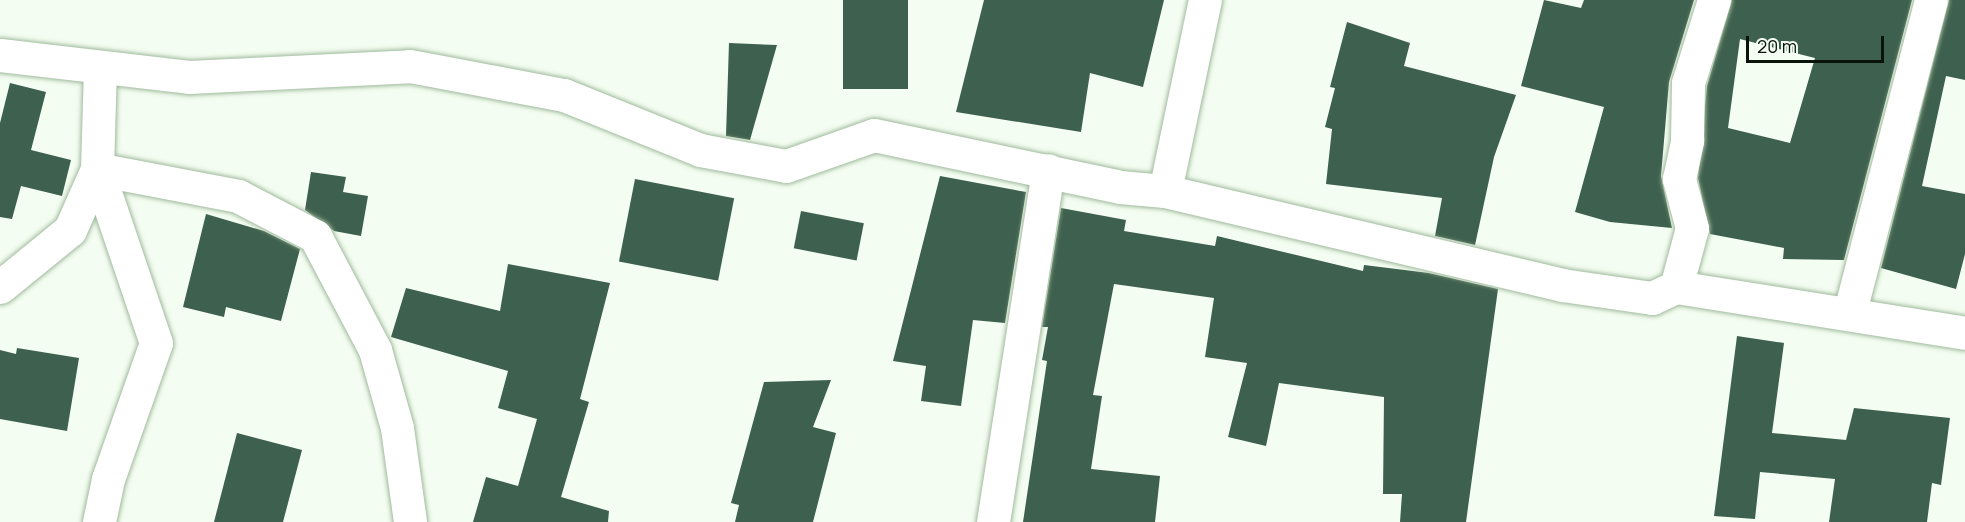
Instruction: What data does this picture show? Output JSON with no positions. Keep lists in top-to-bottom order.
{
  "scale_bar": "20 m"
}
